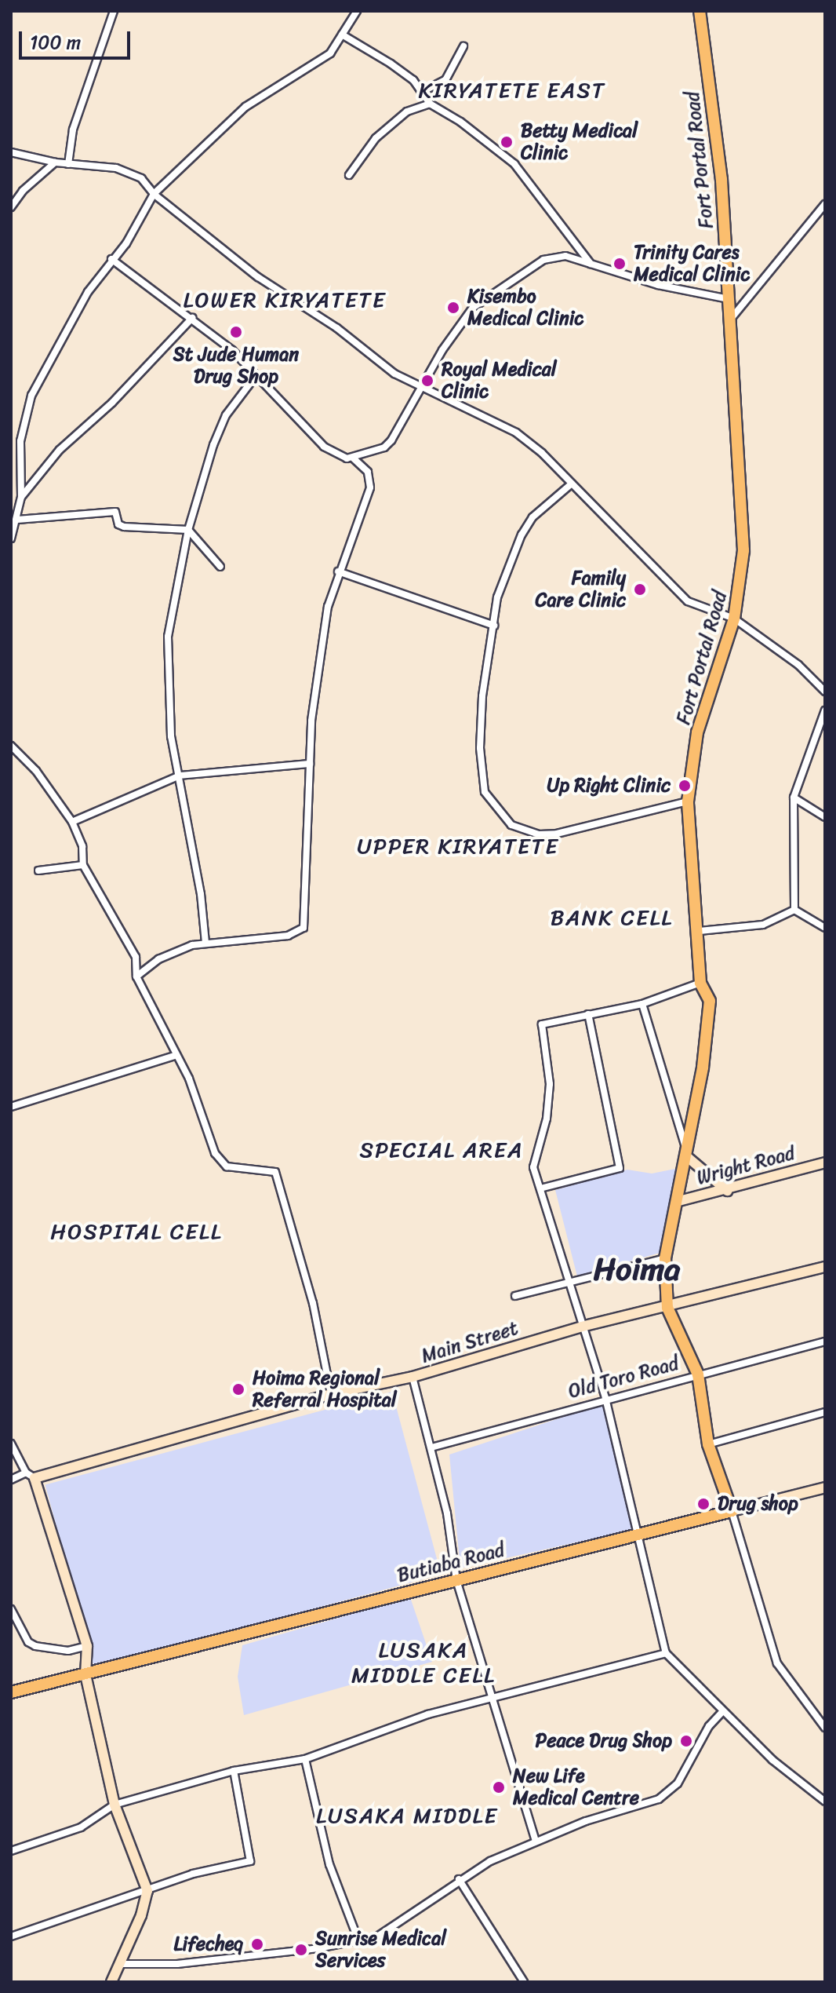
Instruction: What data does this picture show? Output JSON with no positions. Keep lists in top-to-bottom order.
{
  "streets": {
    "main road": ["Fort Portal Road", "Butiaba Road"],
    "street": ["Wright Road", "Main Street", "Old Toro Road"]
  },
  "crossings": [
    ["Fort Portal Road", "Wright Road"],
    ["Fort Portal Road", "Main Street"]
  ],
  "districts": [
    "KIRYATETE EAST",
    "LOWER KIRYATETE",
    "UPPER KIRYATETE",
    "BANK CELL",
    "SPECIAL AREA",
    "HOSPITAL CELL",
    "Hoima",
    "LUSAKA MIDDLE CELL",
    "LUSAKA MIDDLE"
  ],
  "places": [
    "Betty Medical Clinic",
    "Trinity Cares Medical Clinic",
    "Kisembo Medical Clinic",
    "St Jude Human Drug Shop",
    "Royal Medical Clinic",
    "Family Care Clinic",
    "Up Right Clinic",
    "Hoima Regional Referral Hospital",
    "Drug shop",
    "Peace Drug Shop",
    "New Life Medical Centre",
    "Lifecheq",
    "Sunrise Medical Services"
  ],
  "scale_bar": "100 m"
}
